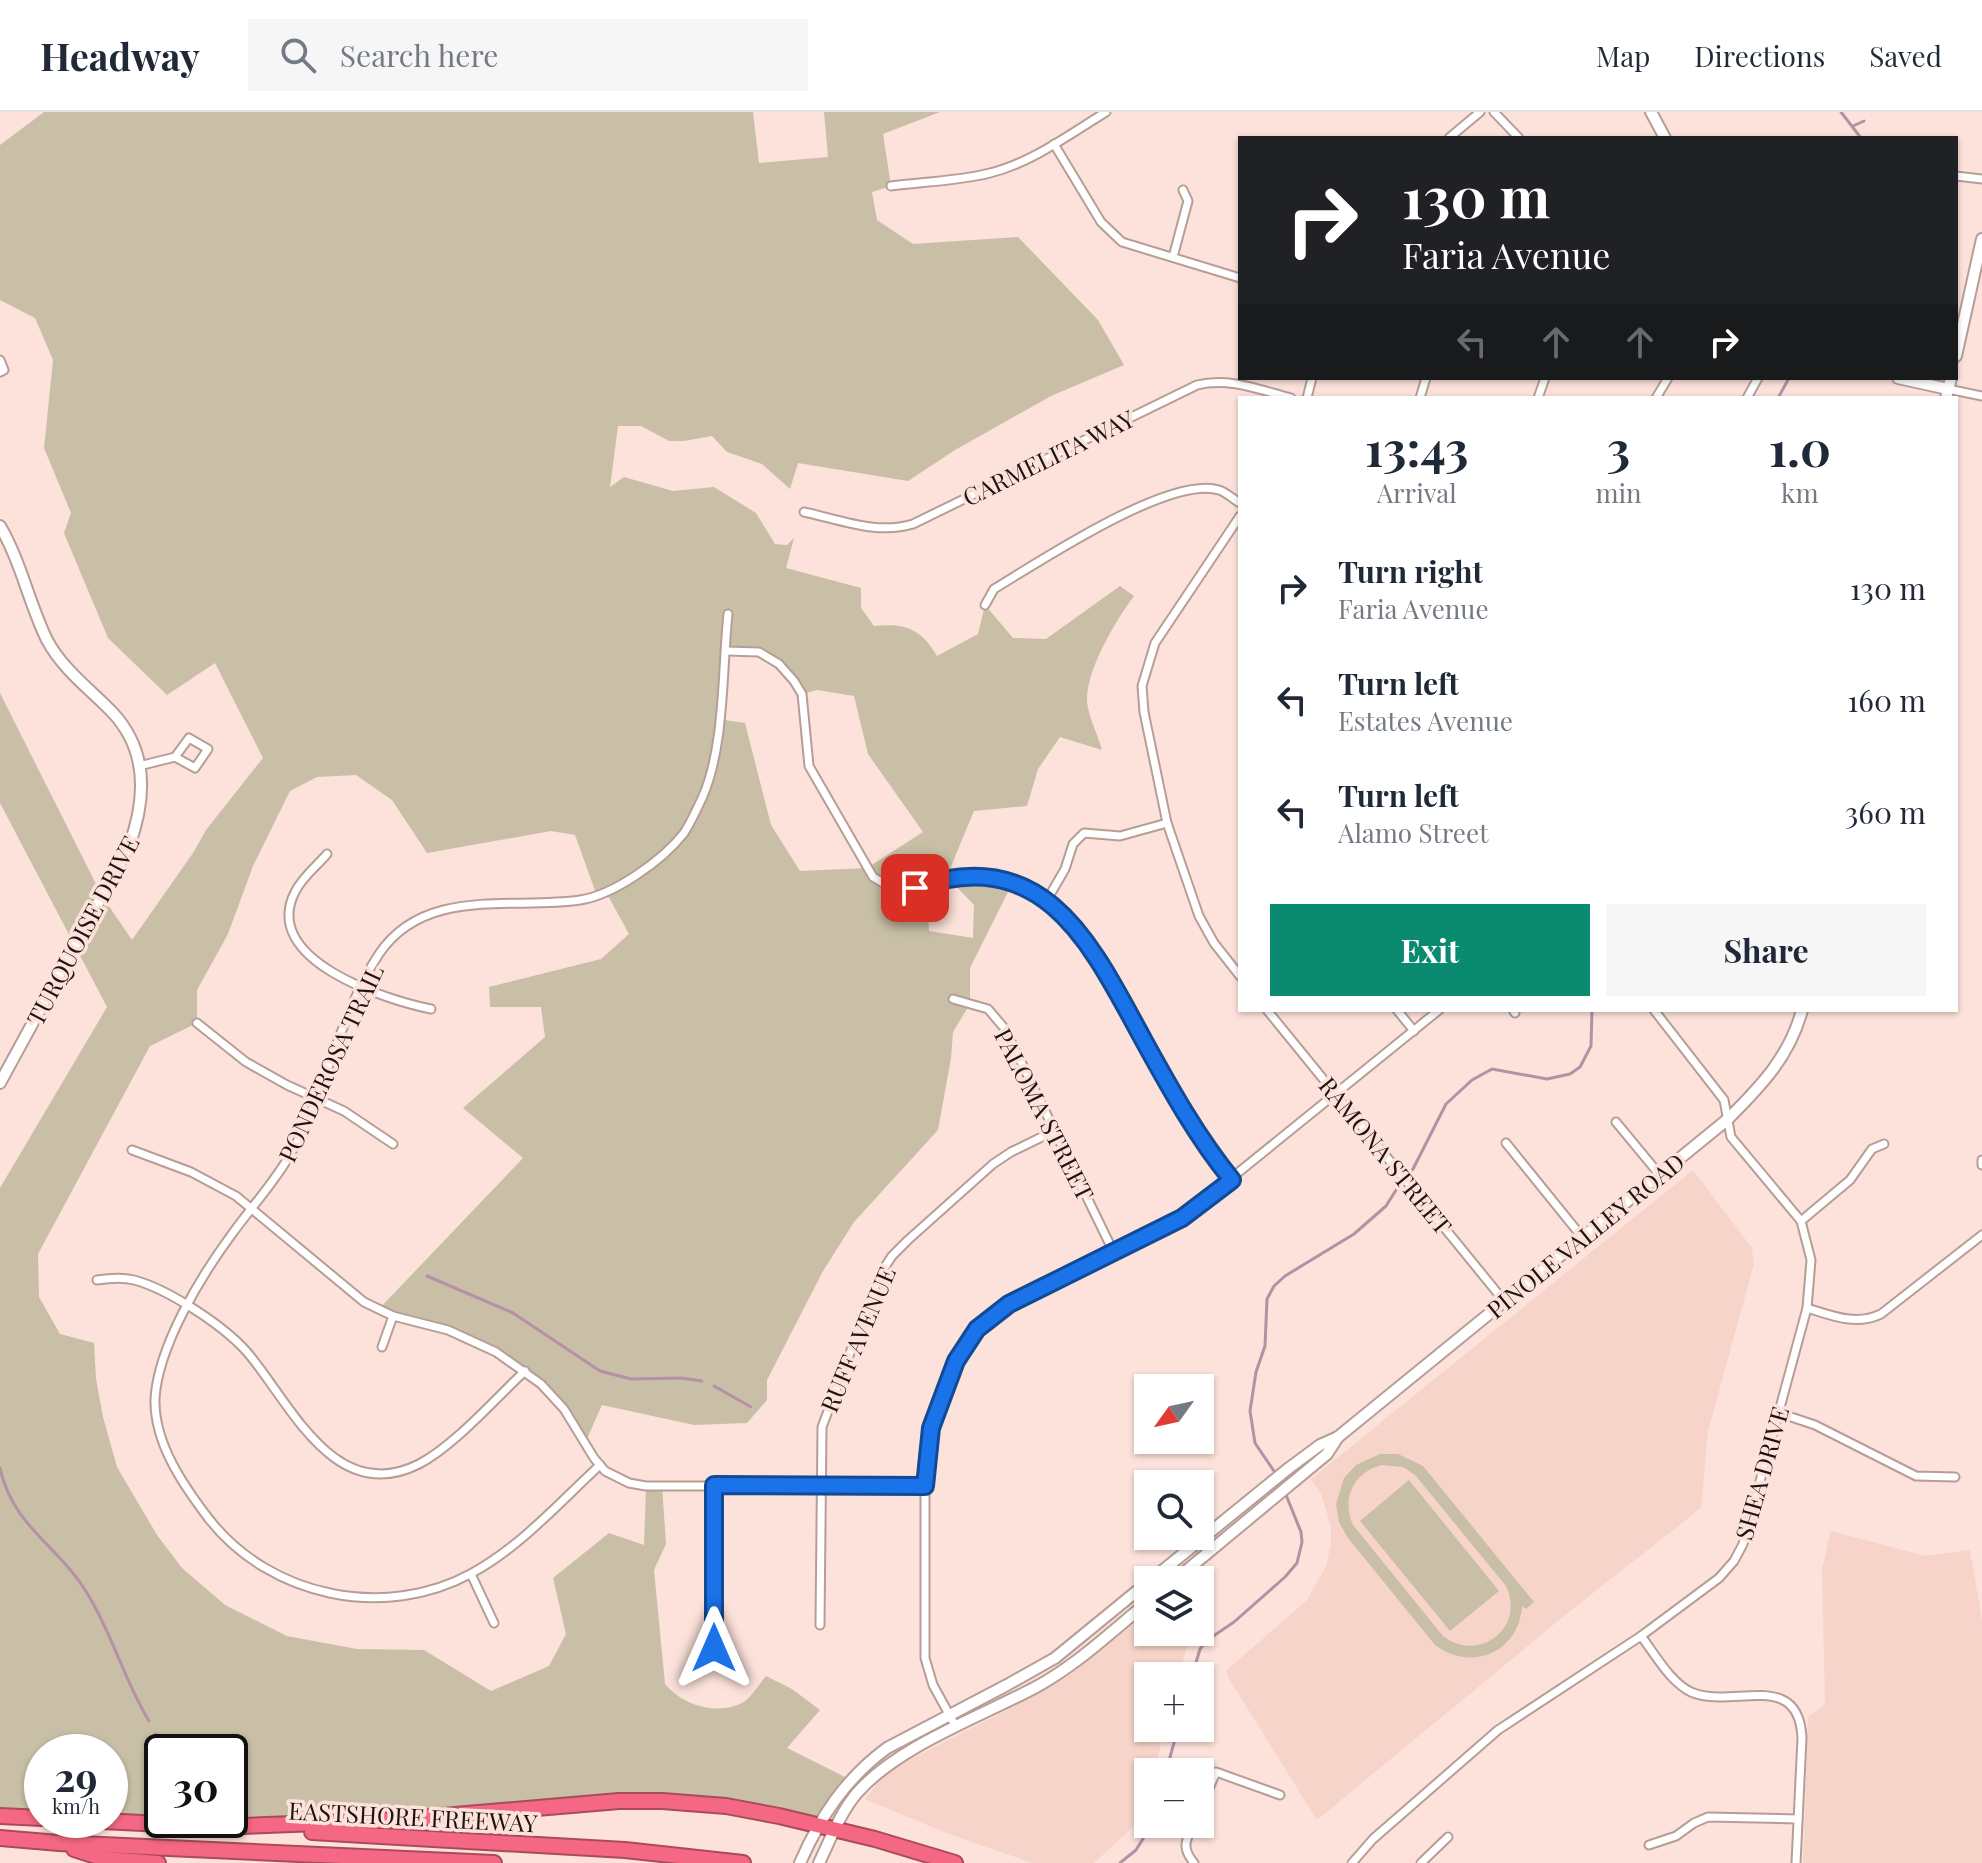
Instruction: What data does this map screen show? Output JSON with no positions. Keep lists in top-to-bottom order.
{
  "streets": {
    "highway": ["EASTSHORE FREEWAY"],
    "main road": ["TURQUOISE DRIVE", "PINOLE VALLEY ROAD"],
    "street": [
      "CARMELITA WAY",
      "PONDEROSA TRAIL",
      "PALOMA STREET",
      "RAMONA STREET",
      "RUFF AVENUE",
      "SHEA DRIVE"
    ]
  },
  "crossings": [
    ["PALOMA STREET", "RUFF AVENUE"],
    ["RAMONA STREET", "PINOLE VALLEY ROAD"],
    ["PINOLE VALLEY ROAD", "SHEA DRIVE"]
  ],
  "north": "bottom left",
  "page": {
    "header": "Headway",
    "search": "Search here",
    "nav": ["Map", "Directions", "Saved"],
    "turn": ["130 m", "Faria Avenue"],
    "eta": [
      "13:43",
      "Arrival",
      "3",
      "min",
      "1.0",
      "km"
    ],
    "list": [
      {
        "name": "Turn right",
        "note": "Faria Avenue",
        "value": "130 m"
      },
      {
        "name": "Turn left",
        "note": "Estates Avenue",
        "value": "160 m"
      },
      {
        "name": "Turn left",
        "note": "Alamo Street",
        "value": "360 m"
      }
    ],
    "buttons": ["Exit", "Share"],
    "map_buttons": ["+", "−"],
    "speed": "29 km/h",
    "limit": "30"
  }
}
